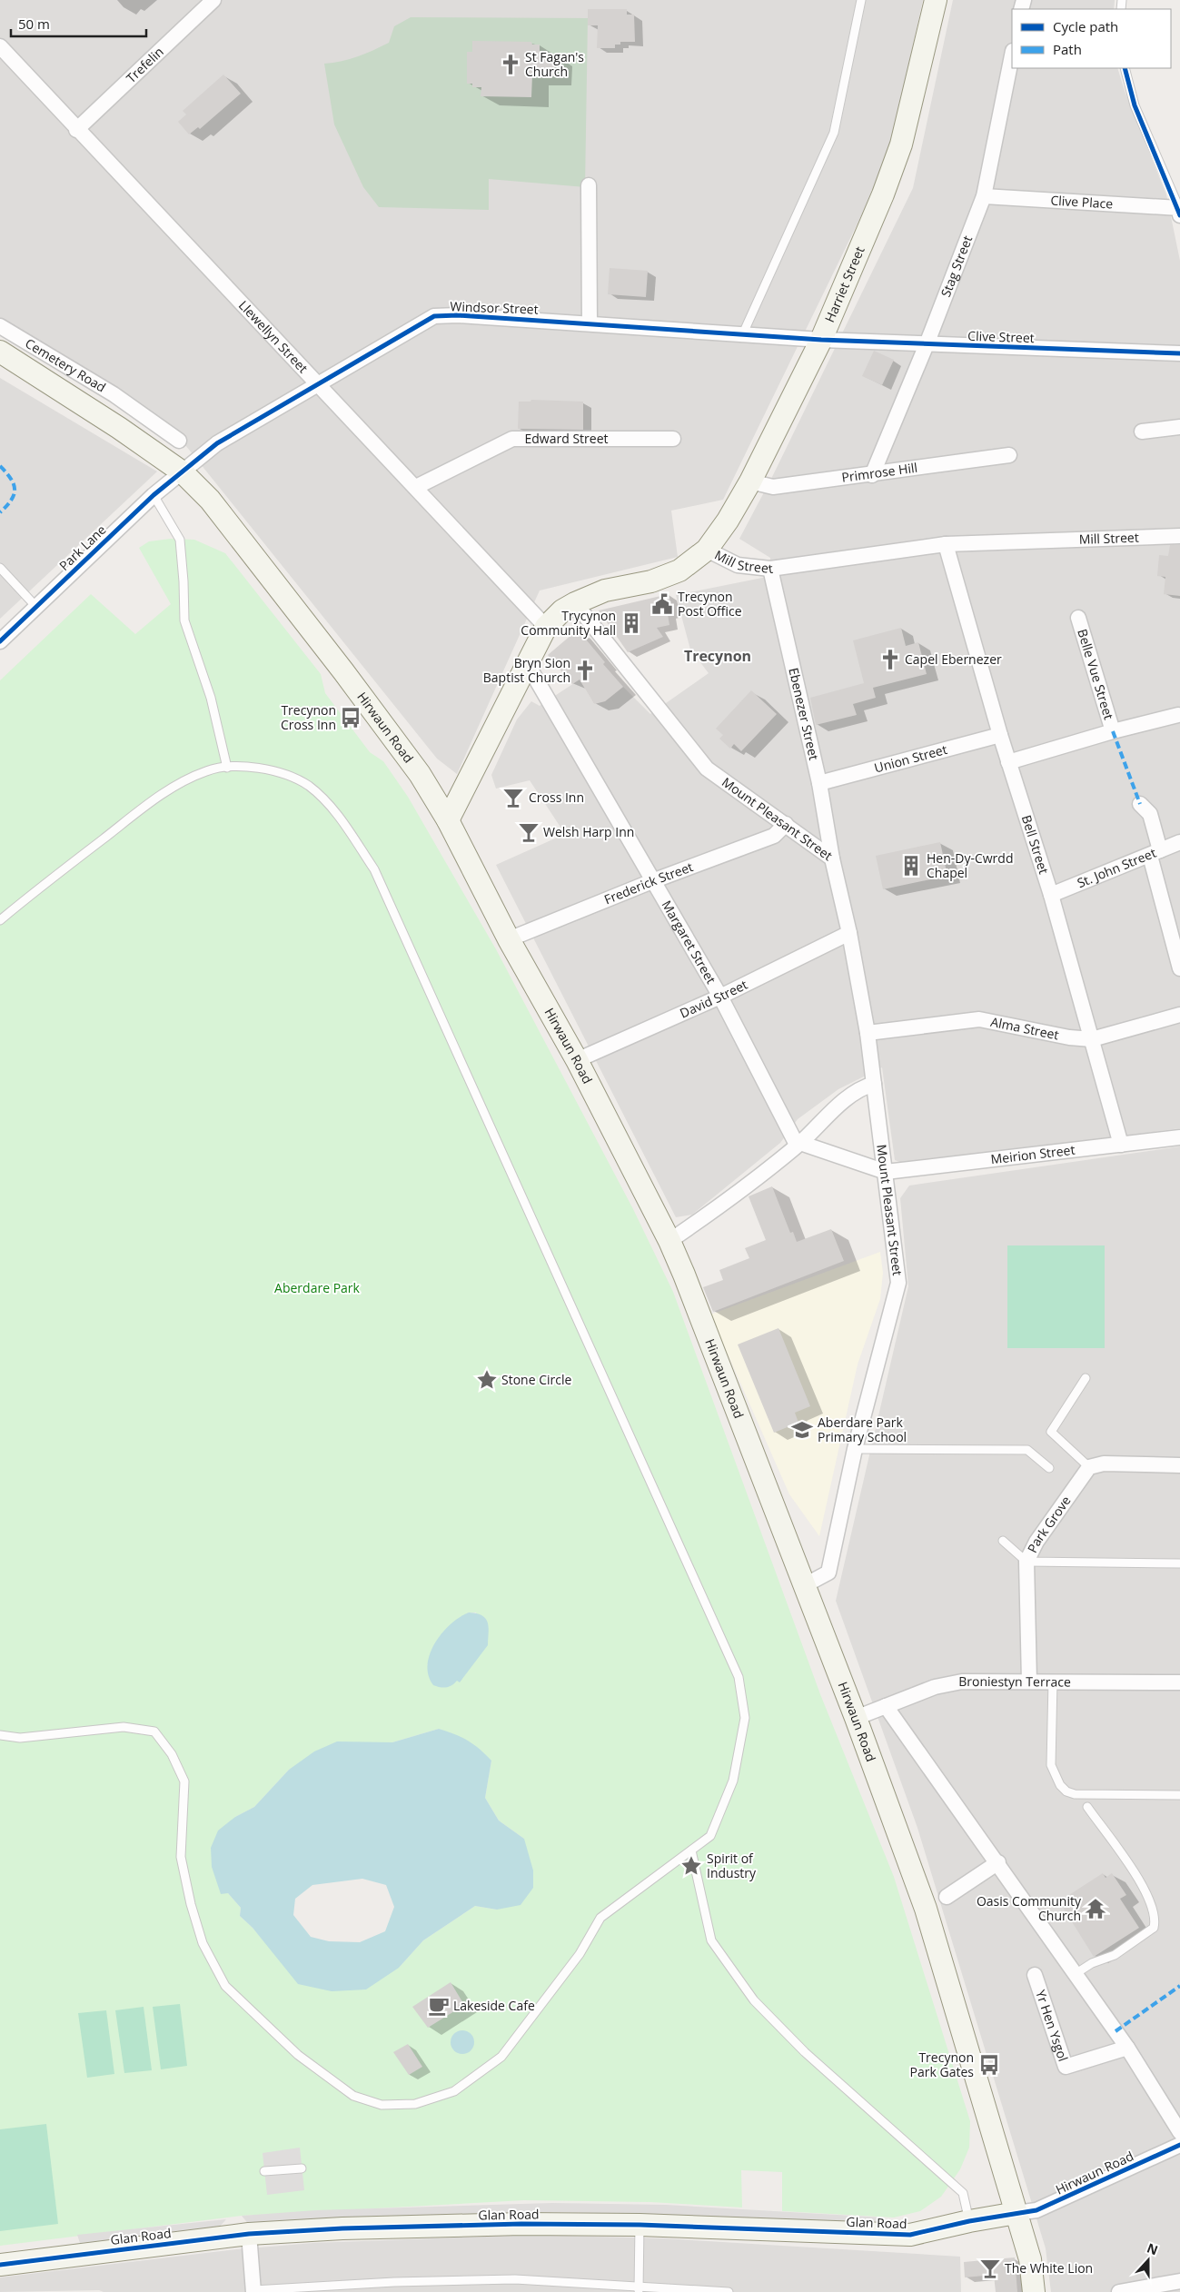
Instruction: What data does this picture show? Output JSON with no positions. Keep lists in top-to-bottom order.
{
  "streets": {
    "main road": [
      "Harriet Street",
      "Cemetery Road",
      "Mill Street",
      "Hirwaun Road",
      "Glan Road"
    ],
    "street": [
      "Trefelin",
      "Clive Place",
      "Stag Street",
      "Windsor Street",
      "Llewellyn Street",
      "Clive Street",
      "Edward Street",
      "Primrose Hill",
      "Park Lane",
      "Belle Vue Street",
      "Ebenezer Street",
      "Union Street",
      "Mount Pleasant Street",
      "Bell Street",
      "St. John Street",
      "Frederick Street",
      "Margaret Street",
      "David Street",
      "Alma Street",
      "Meirion Street",
      "Park Grove",
      "Broniestyn Terrace",
      "Yr Hen Ysgol"
    ]
  },
  "crossings": [
    ["Trefelin", "Llewellyn Street"],
    ["Clive Place", "Stag Street"],
    ["Stag Street", "Clive Street"],
    ["Stag Street", "Primrose Hill"],
    ["Harriet Street", "Windsor Street"],
    ["Harriet Street", "Clive Street"],
    ["Harriet Street", "Primrose Hill"],
    ["Harriet Street", "Mill Street"],
    ["Windsor Street", "Llewellyn Street"],
    ["Windsor Street", "Clive Street"],
    ["Windsor Street", "Cemetery Road"],
    ["Windsor Street", "Park Lane"],
    ["Windsor Street", "Hirwaun Road"],
    ["Llewellyn Street", "Edward Street"],
    ["Llewellyn Street", "Mill Street"],
    ["Cemetery Road", "Park Lane"],
    ["Cemetery Road", "Hirwaun Road"],
    ["Mill Street", "Ebenezer Street"],
    ["Mill Street", "Hirwaun Road"],
    ["Mill Street", "Mount Pleasant Street"],
    ["Mill Street", "Bell Street"],
    ["Mill Street", "Margaret Street"],
    ["Park Lane", "Hirwaun Road"],
    ["Ebenezer Street", "Union Street"],
    ["Ebenezer Street", "Mount Pleasant Street"],
    ["Hirwaun Road", "Mount Pleasant Street"],
    ["Hirwaun Road", "Frederick Street"],
    ["Hirwaun Road", "David Street"],
    ["Hirwaun Road", "Broniestyn Terrace"],
    ["Hirwaun Road", "Glan Road"],
    ["Union Street", "Bell Street"],
    ["Mount Pleasant Street", "Frederick Street"],
    ["Mount Pleasant Street", "David Street"],
    ["Mount Pleasant Street", "Alma Street"],
    ["Mount Pleasant Street", "Meirion Street"],
    ["Bell Street", "St. John Street"],
    ["Bell Street", "Alma Street"],
    ["Bell Street", "Meirion Street"],
    ["Frederick Street", "Margaret Street"],
    ["Margaret Street", "David Street"],
    ["Park Grove", "Broniestyn Terrace"]
  ],
  "districts": ["Trecynon"],
  "parks": ["Aberdare Park"],
  "places": {
    "church": ["St Fagan's Church", "Capel Ebernezer", "Bryn Sion Baptist Church"],
    "public building": ["Trecynon Post Office"],
    "building": ["Trycynon Community Hall", "Hen-Dy-Cwrdd Chapel"],
    "bus stop": ["Trecynon Cross Inn", "Trecynon Park Gates"],
    "bar": ["Cross Inn", "Welsh Harp Inn", "The White Lion"],
    "place": ["Stone Circle", "Spirit of Industry"],
    "school or university": ["Aberdare Park Primary School"],
    "temple": ["Oasis Community Church"],
    "cafe": ["Lakeside Cafe"]
  },
  "legend": ["Cycle path", "Path"],
  "scale_bar": "50 m",
  "north": "top"
}
